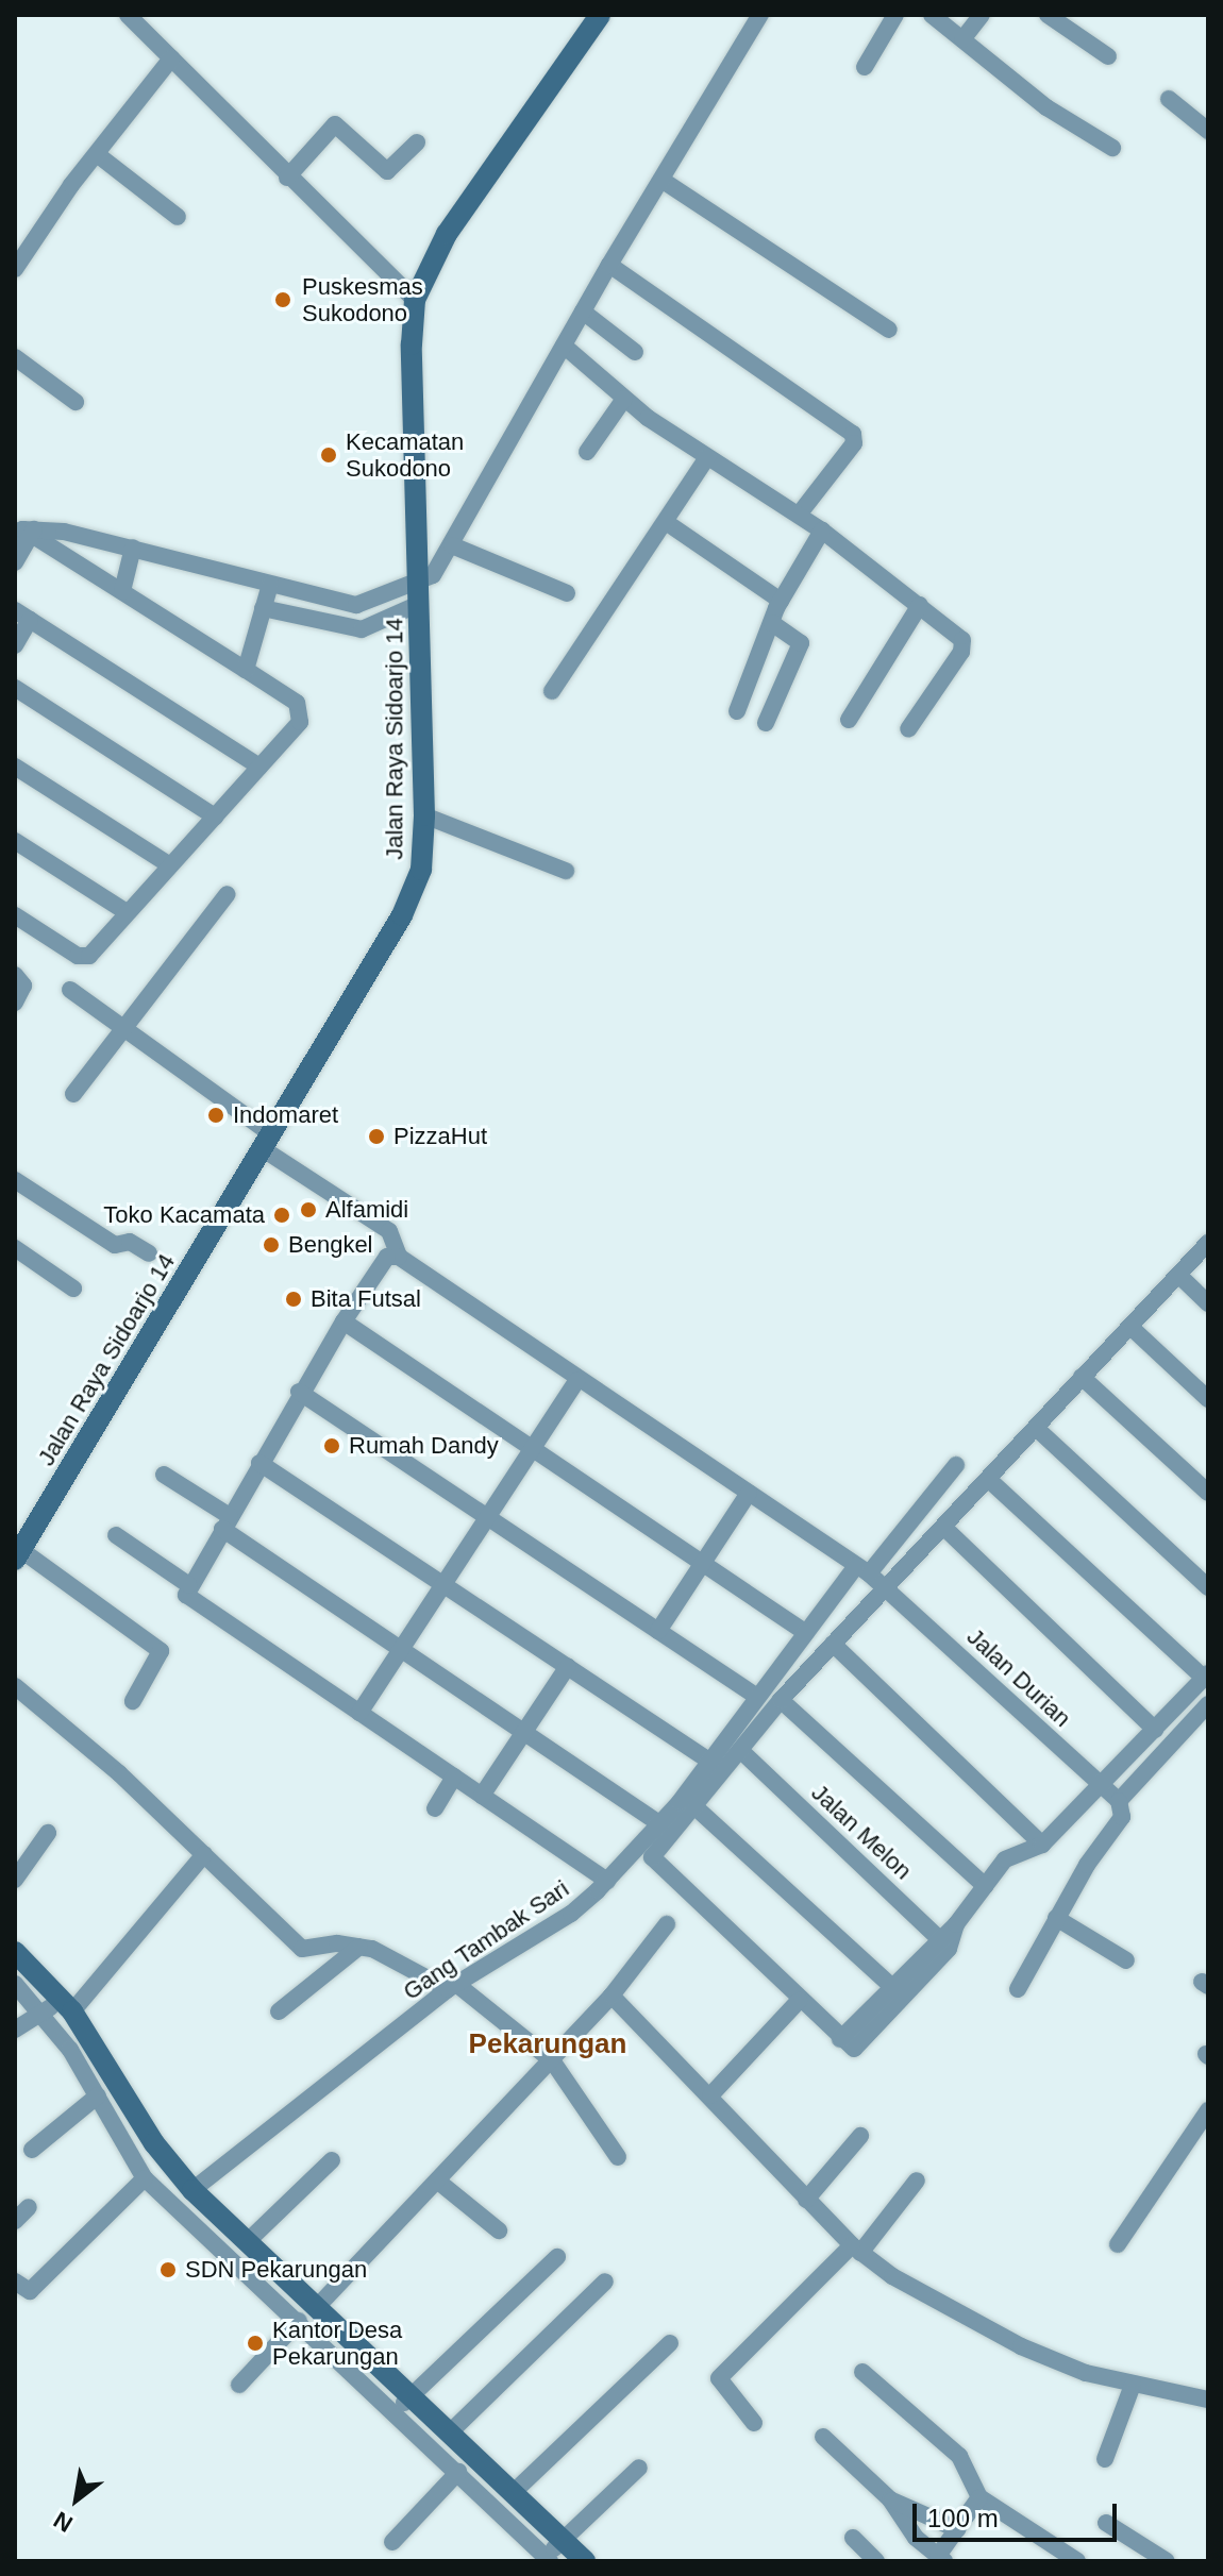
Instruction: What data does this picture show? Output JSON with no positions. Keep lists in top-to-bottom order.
{
  "streets": {
    "main road": ["Jalan Raya Sidoarjo 14"],
    "street": ["Jalan Durian", "Jalan Melon", "Gang Tambak Sari"]
  },
  "crossings": [
    ["Jalan Durian", "Gang Tambak Sari"]
  ],
  "districts": ["Pekarungan"],
  "places": [
    "Puskesmas Sukodono",
    "Kecamatan Sukodono",
    "Indomaret",
    "PizzaHut",
    "Alfamidi",
    "Toko Kacamata",
    "Bengkel",
    "Bita Futsal",
    "Rumah Dandy",
    "SDN Pekarungan",
    "Kantor Desa Pekarungan"
  ],
  "scale_bar": "100 m",
  "north": "bottom left"
}
